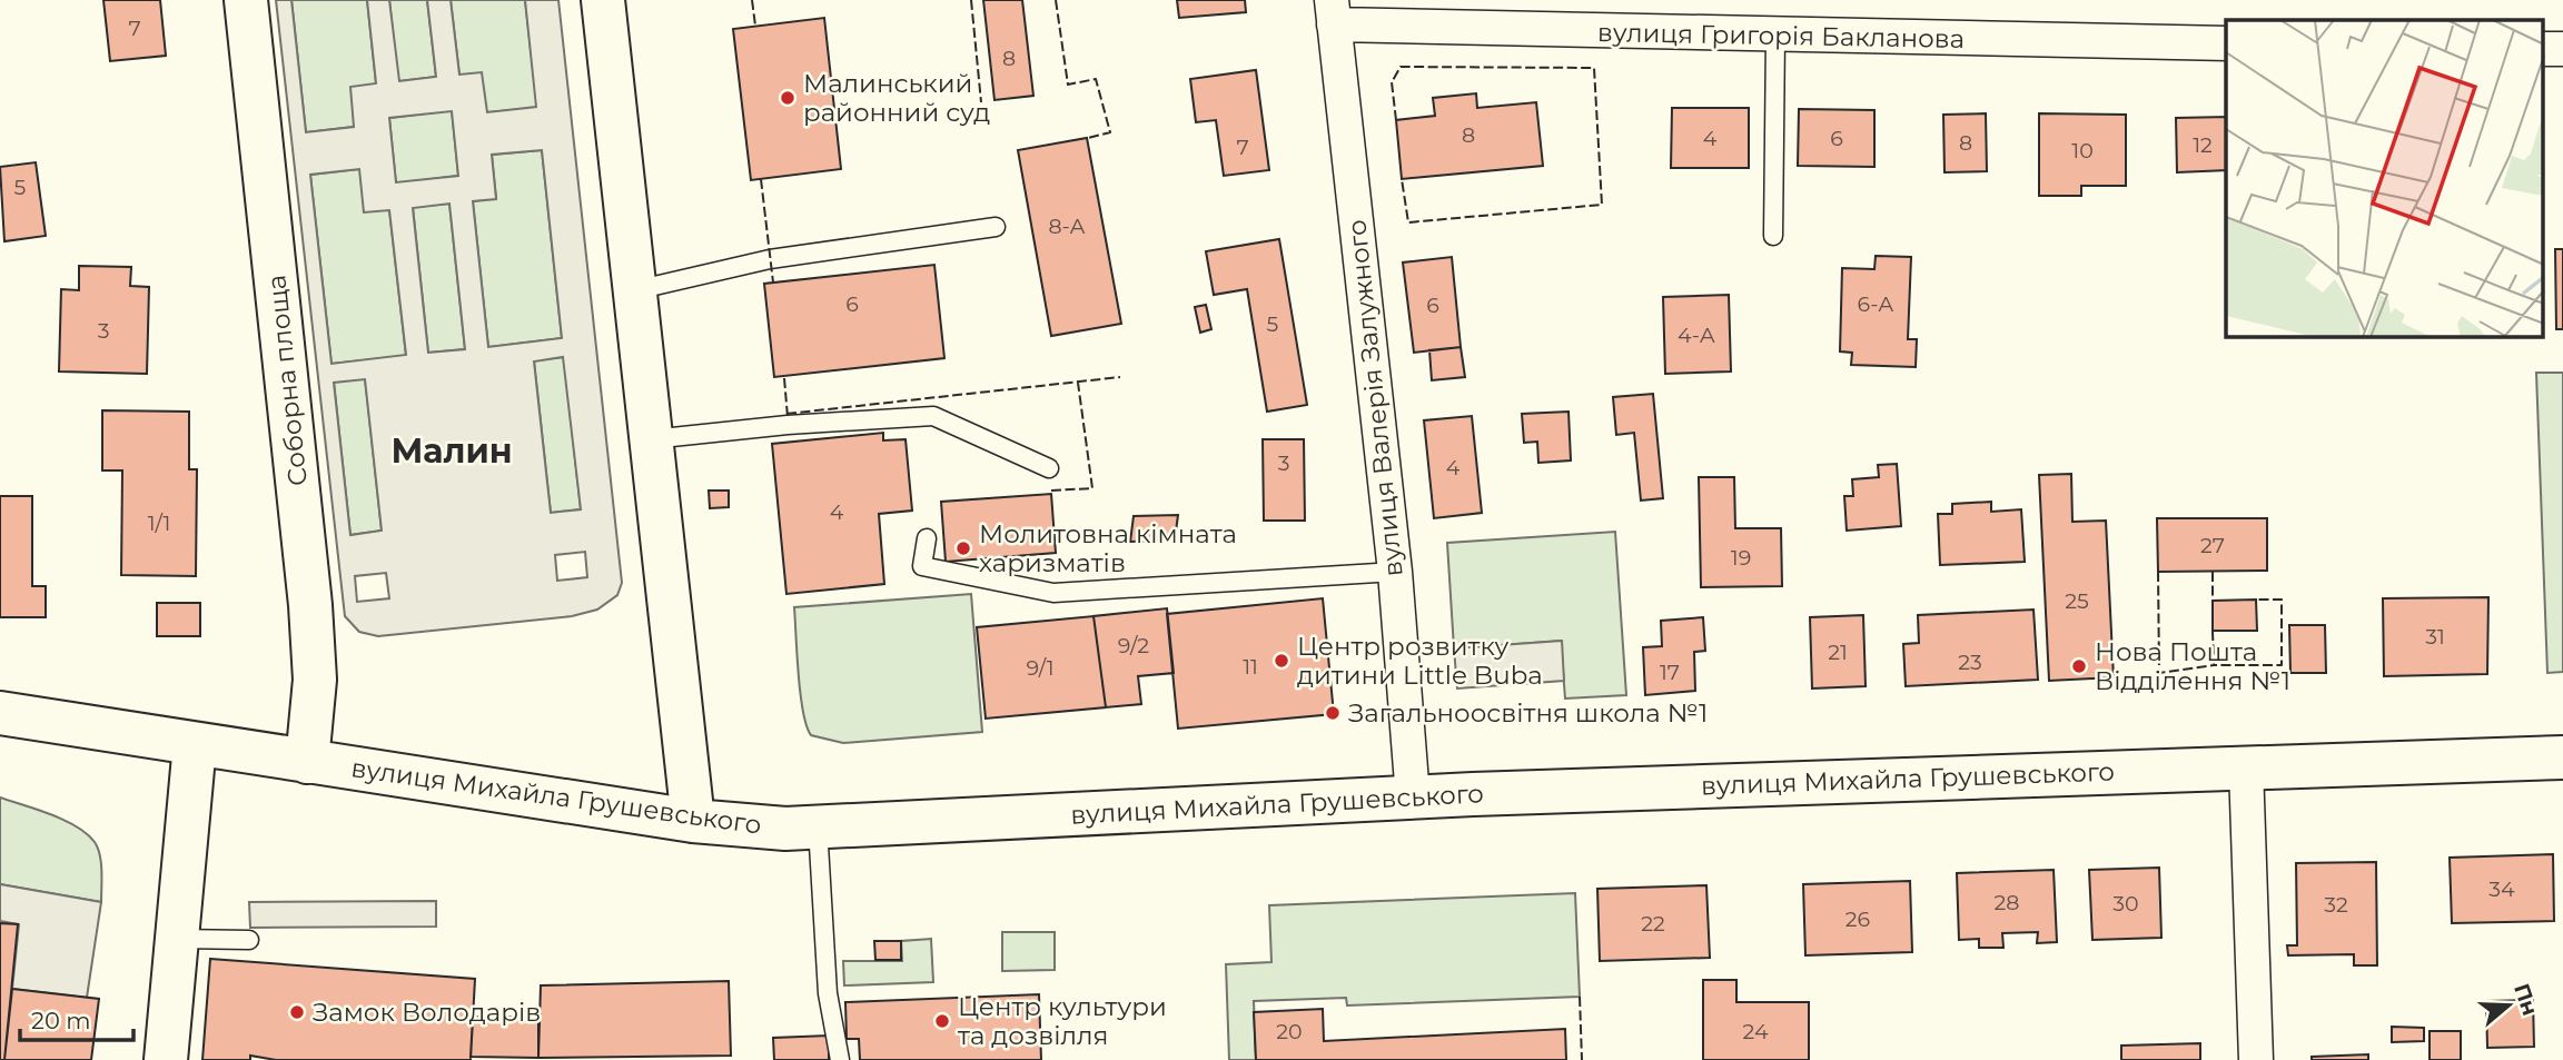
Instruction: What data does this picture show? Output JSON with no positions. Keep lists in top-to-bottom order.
{
  "streets": {
    "street": [
      "вулиця Григорія Бакланова",
      "Соборна площа",
      "вулиця Валерія Залужного",
      "вулиця Михайла Грушевського"
    ]
  },
  "crossings": [
    ["вулиця Григорія Бакланова", "вулиця Валерія Залужного"],
    ["Соборна площа", "вулиця Михайла Грушевського"],
    ["вулиця Валерія Залужного", "вулиця Михайла Грушевського"]
  ],
  "districts": ["Малин"],
  "places": [
    "Малинський районний суд",
    "Молитовна кімната харизматів",
    "Центр розвитку дитини Little Buba",
    "Нова Пошта Відділення №1",
    "Загальноосвітня школа №1",
    "Замок Володарів",
    "Центр культури та дозвілля"
  ],
  "house_numbers": [
    "7",
    "8",
    "8",
    "4",
    "6",
    "8",
    "12",
    "7",
    "10",
    "5",
    "8-А",
    "6",
    "6-А",
    "6",
    "5",
    "3",
    "4-А",
    "3",
    "4",
    "4",
    "1/1",
    "27",
    "19",
    "25",
    "31",
    "9/2",
    "21",
    "23",
    "11",
    "9/1",
    "17",
    "34",
    "28",
    "30",
    "32",
    "26",
    "22",
    "20",
    "24"
  ],
  "scale_bar": "20 m",
  "north": "right"
}
